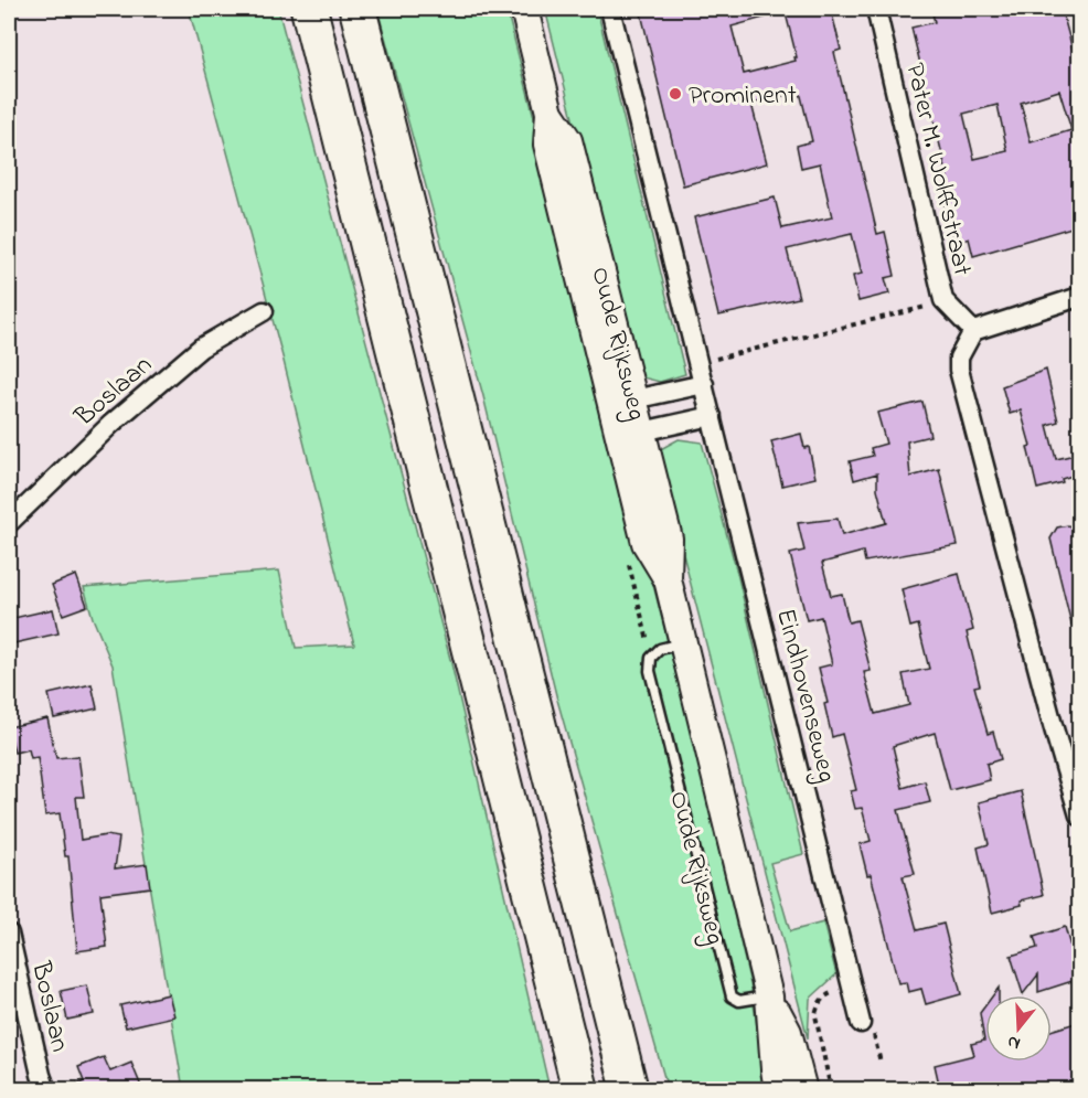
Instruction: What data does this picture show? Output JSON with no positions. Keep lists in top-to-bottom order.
{
  "streets": {
    "main road": ["Oude Rijksweg"],
    "street": ["Pater M. Wolffstraat", "Boslaan", "Eindhovenseweg"]
  },
  "places": ["Prominent"],
  "north": "bottom"
}
